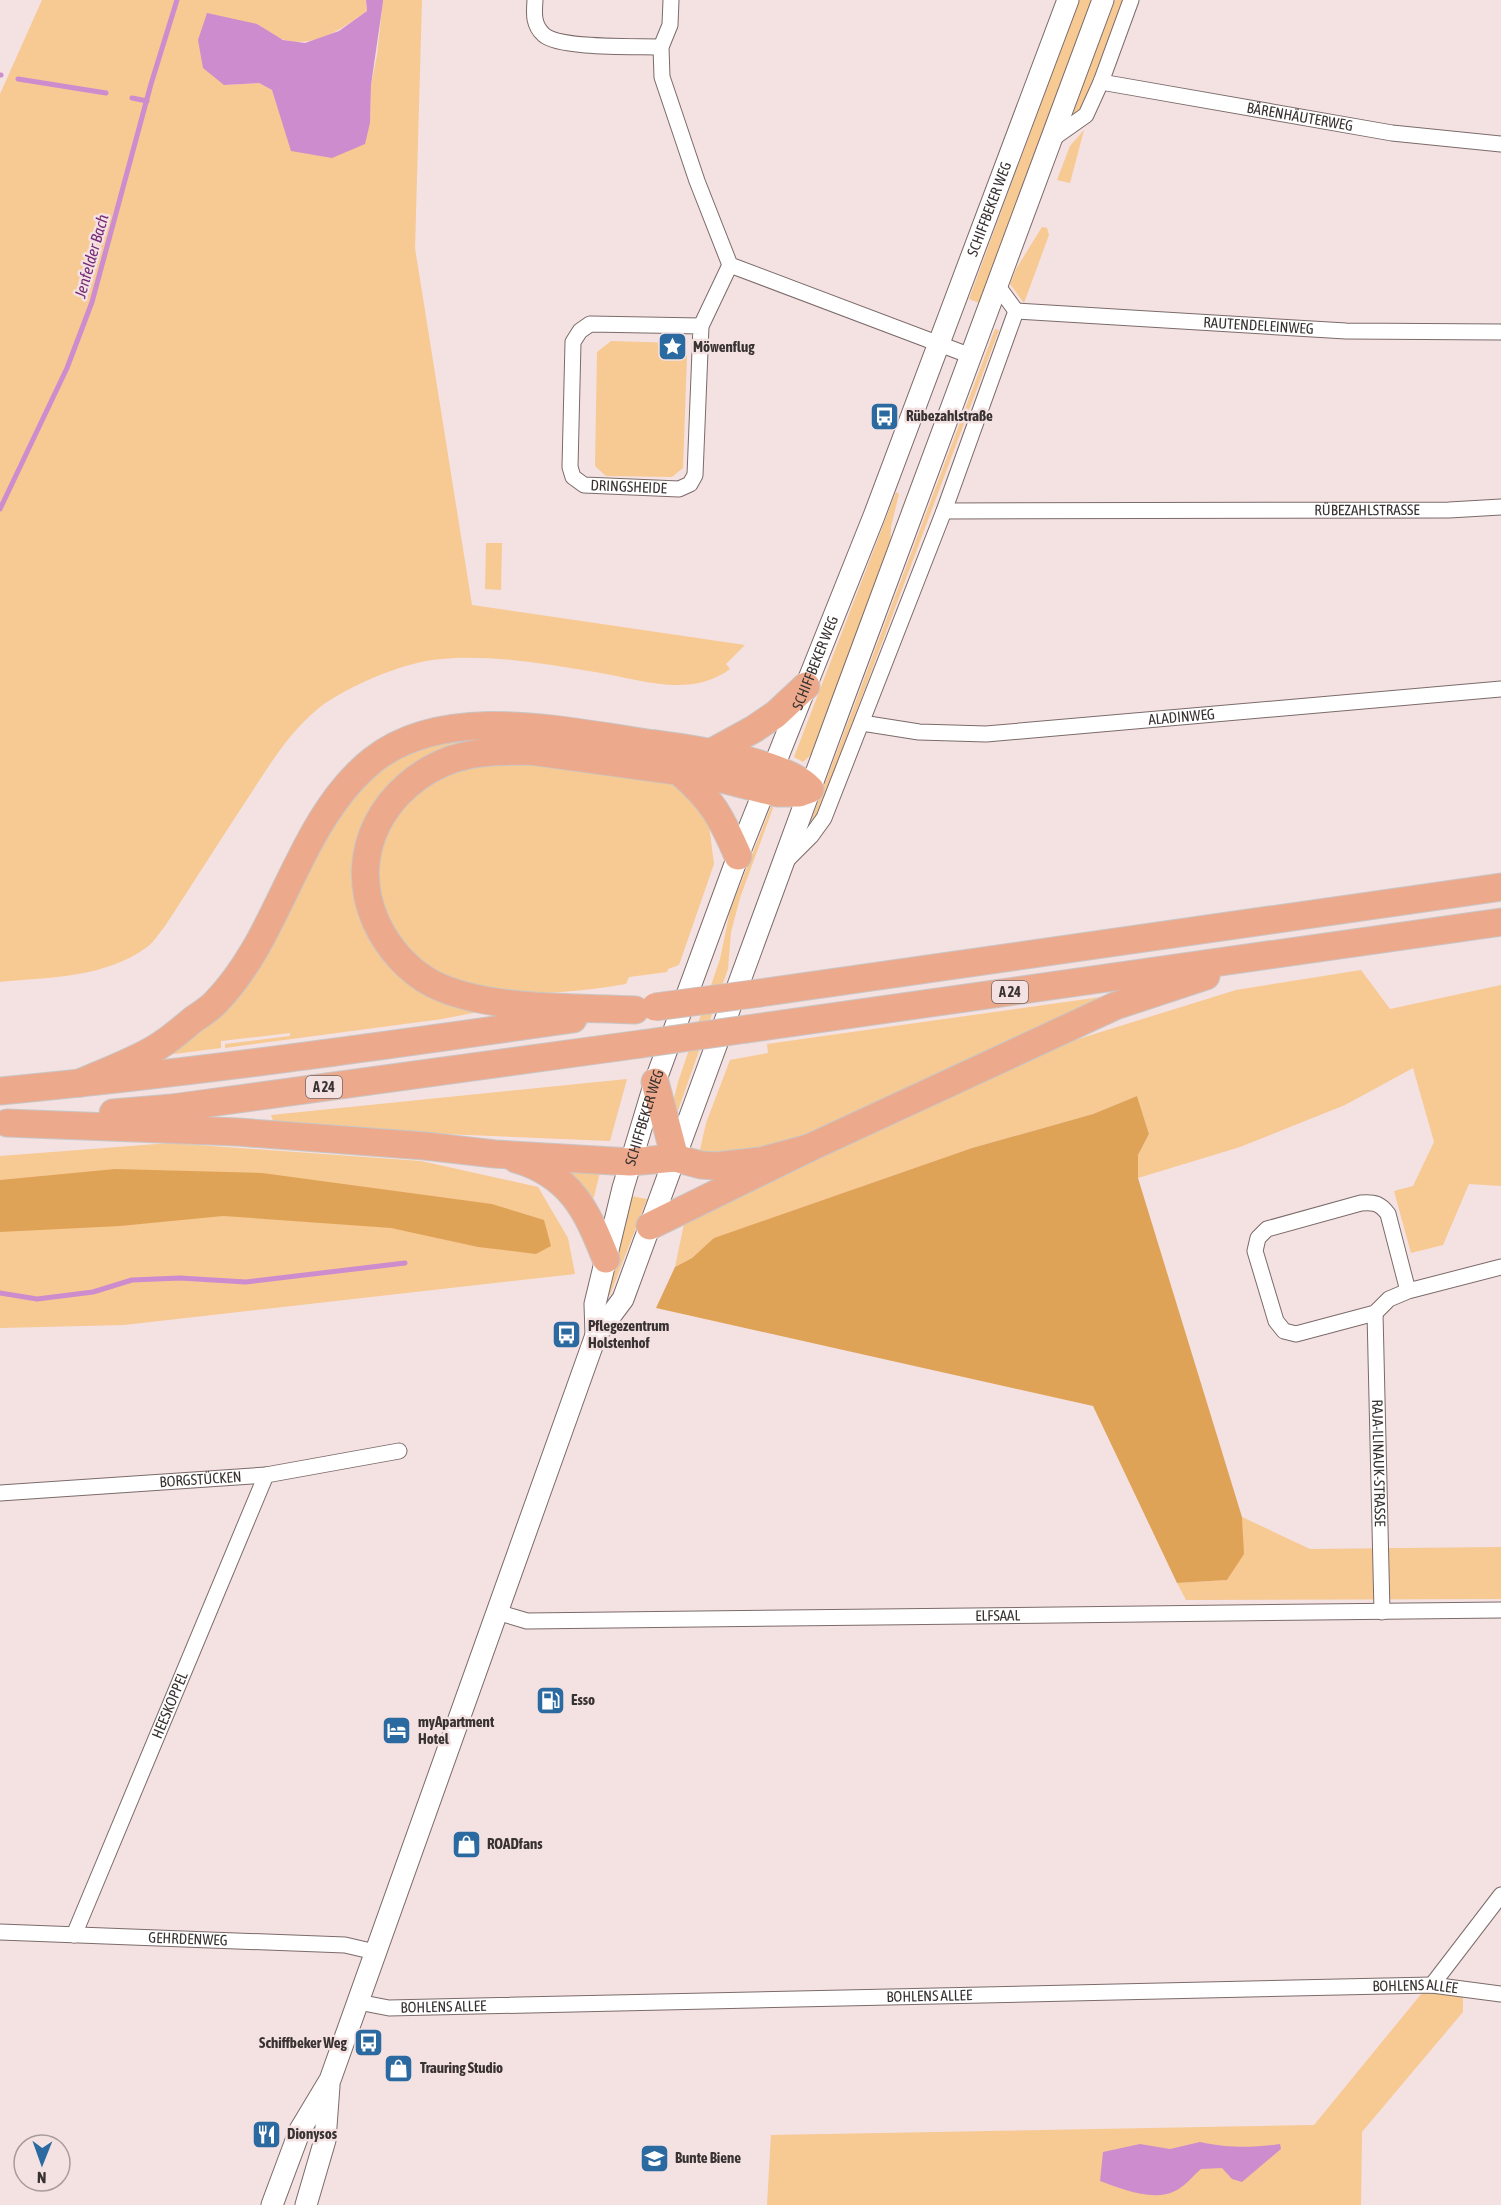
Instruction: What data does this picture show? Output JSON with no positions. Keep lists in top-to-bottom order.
{
  "streets": {
    "highway": ["A 24"],
    "main road": ["SCHIFFBEKER WEG"],
    "street": [
      "BÄRENHÄUTERWEG",
      "RAUTENDELEINWEG",
      "DRINGSHEIDE",
      "RÜBEZAHLSTRASSE",
      "ALADINWEG",
      "RAJA-ILINAUK-STRASSE",
      "BORGSTÜCKEN",
      "ELFSAAL",
      "HEESKOPPEL",
      "GEHRDENWEG",
      "BOHLENS ALLEE"
    ]
  },
  "crossings": [
    ["SCHIFFBEKER WEG", "RAUTENDELEINWEG"],
    ["SCHIFFBEKER WEG", "RÜBEZAHLSTRASSE"],
    ["SCHIFFBEKER WEG", "ALADINWEG"],
    ["SCHIFFBEKER WEG", "ELFSAAL"],
    ["SCHIFFBEKER WEG", "GEHRDENWEG"],
    ["SCHIFFBEKER WEG", "BOHLENS ALLEE"],
    ["RAJA-ILINAUK-STRASSE", "ELFSAAL"],
    ["BORGSTÜCKEN", "HEESKOPPEL"],
    ["HEESKOPPEL", "GEHRDENWEG"]
  ],
  "water": ["Jenfelder Bach"],
  "places": {
    "place": ["Möwenflug"],
    "bus stop": ["Rübezahlstraße", "Pflegezentrum Holstenhof", "Schiffbeker Weg"],
    "fuel station": ["Esso"],
    "hotel": ["myApartment Hotel"],
    "shop": ["ROADfans", "Trauring Studio"],
    "restaurant": ["Dionysos"],
    "school or university": ["Bunte Biene"]
  },
  "north": "bottom"
}
